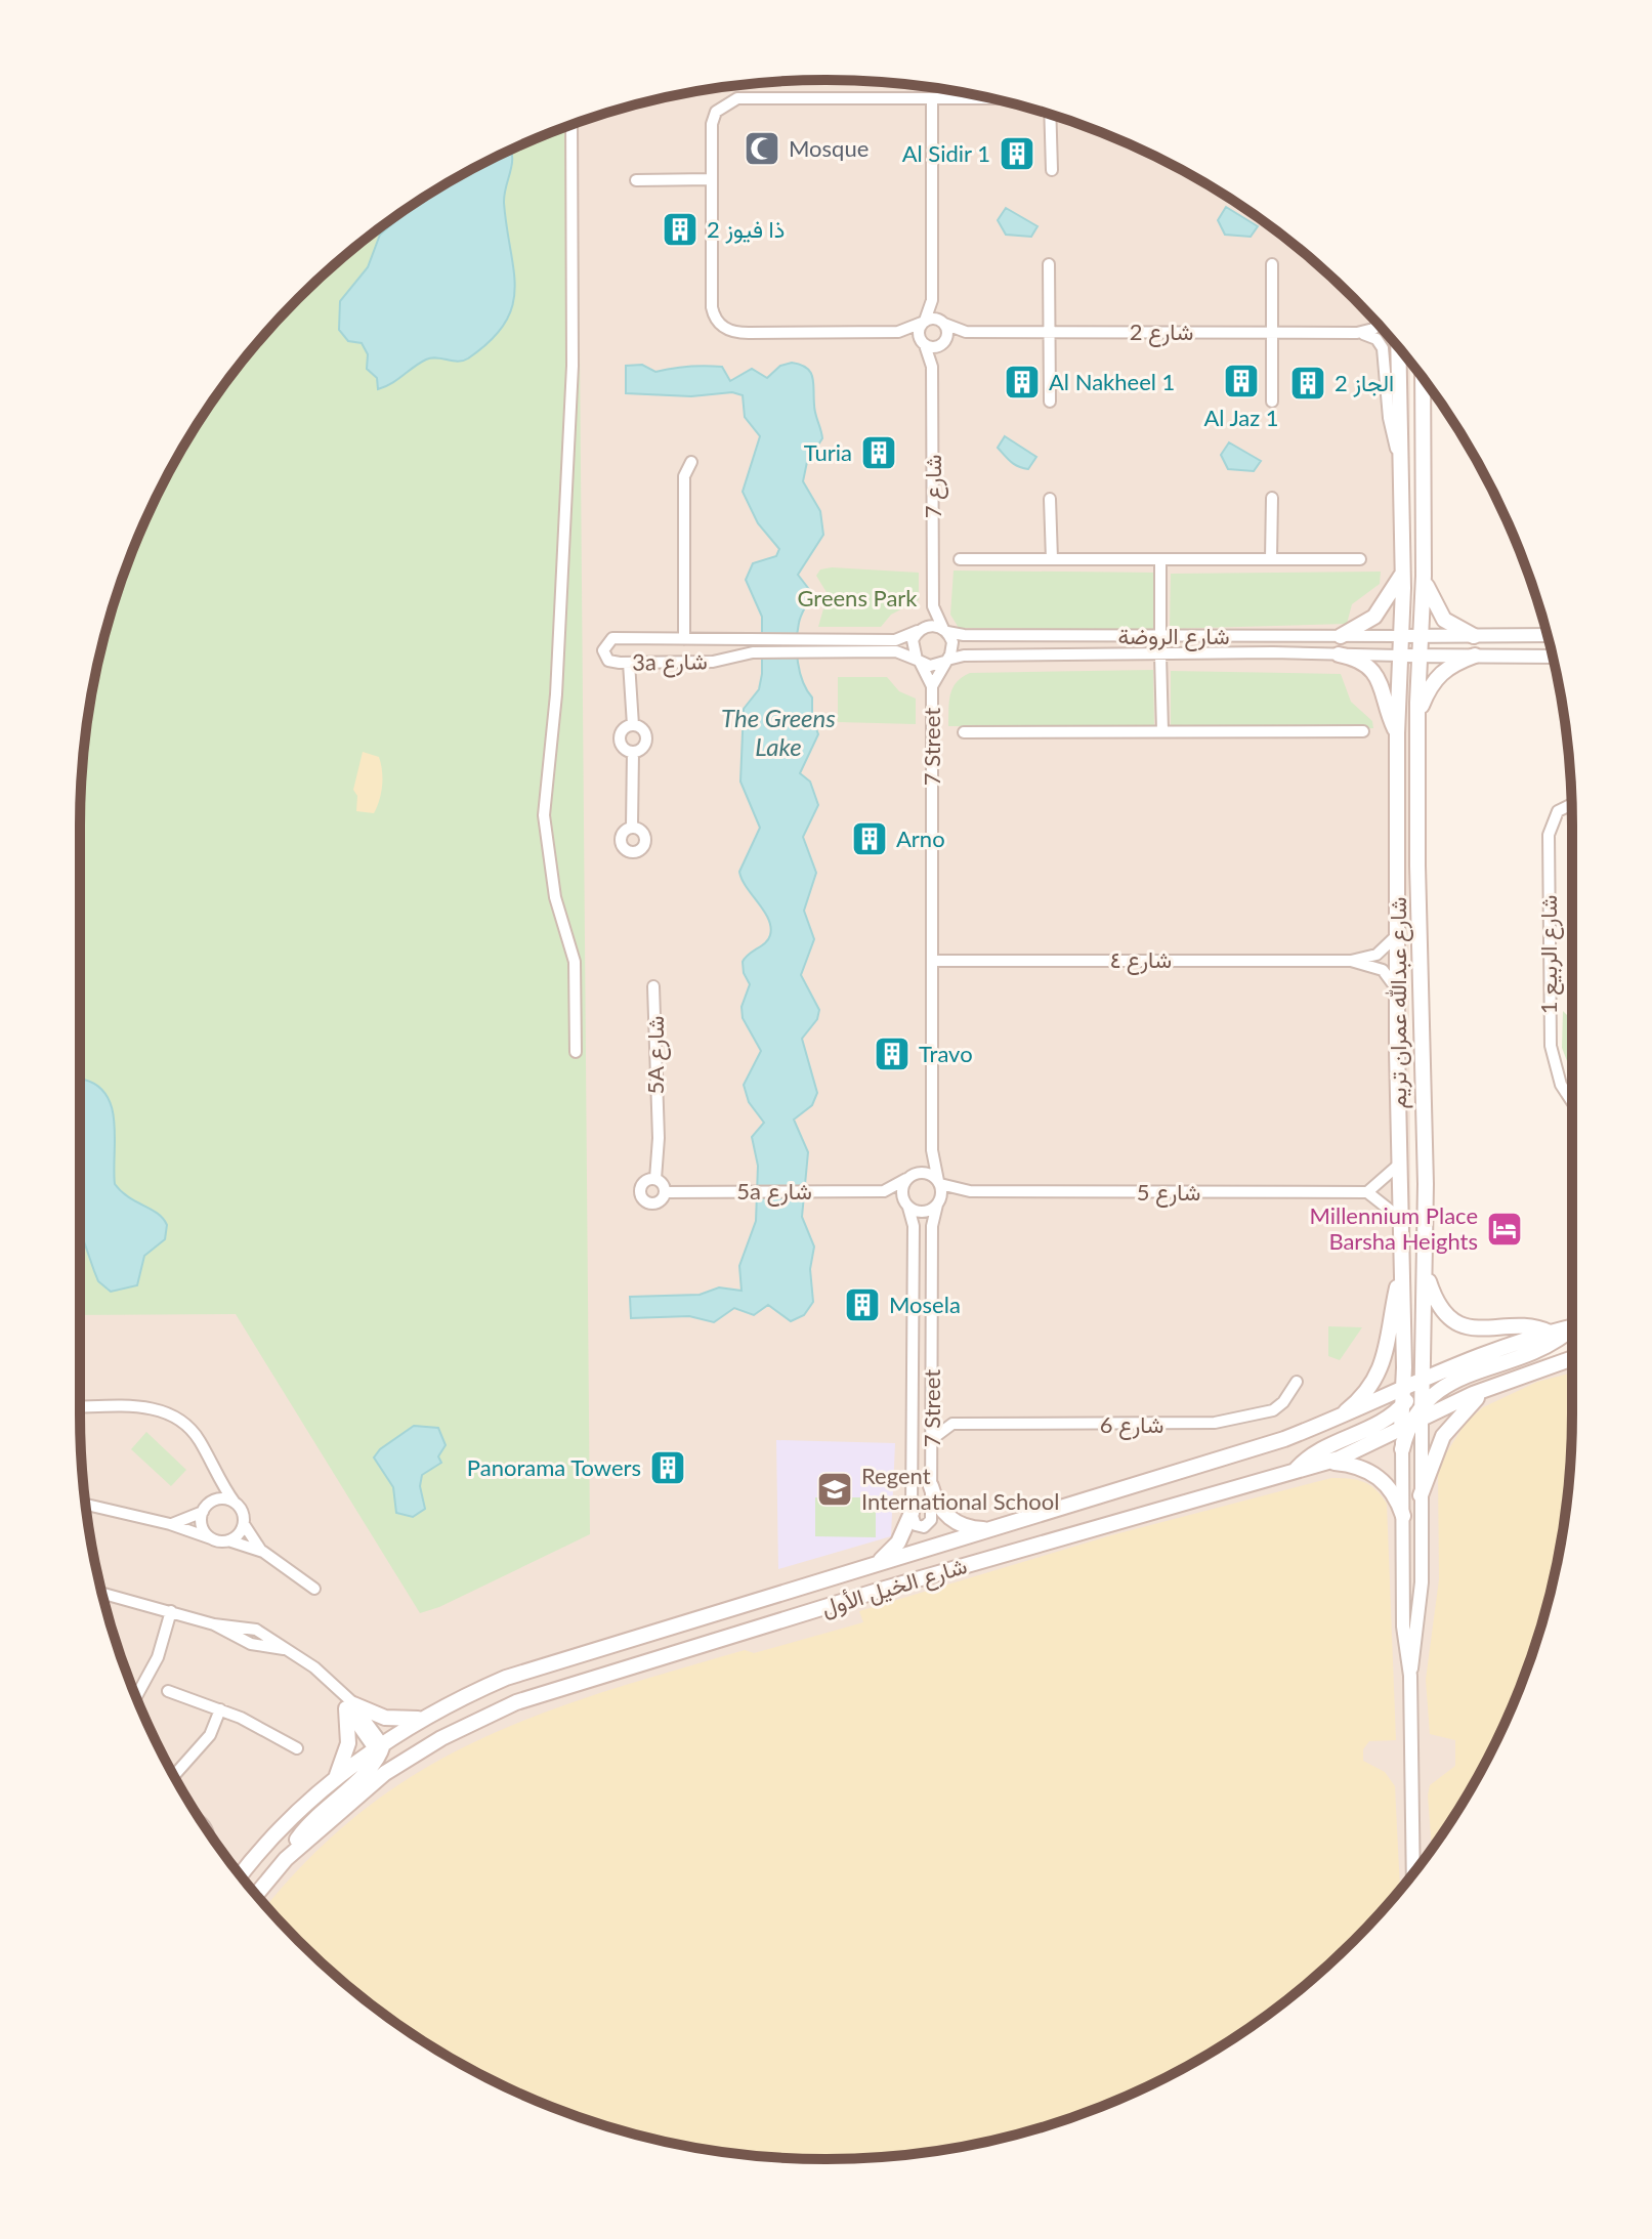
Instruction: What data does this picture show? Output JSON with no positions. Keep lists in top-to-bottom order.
{
  "streets": {
    "main road": ["شارع عبدالله عمران تريم", "شارع الخيل الأول"],
    "street": [
      "شارع 2",
      "شارع 7",
      "شارع الروضة",
      "3a شارع",
      "7 Street",
      "شارع الربيع 1",
      "شارع ٤",
      "5A شارع",
      "5a شارع",
      "شارع 5",
      "شارع 6"
    ]
  },
  "crossings": [
    ["شارع 2", "شارع 7"],
    ["شارع 7", "شارع الروضة"],
    ["شارع 7", "3a شارع"],
    ["شارع الروضة", "3a شارع"],
    ["شارع الروضة", "شارع عبدالله عمران تريم"],
    ["7 Street", "شارع ٤"],
    ["7 Street", "5a شارع"],
    ["7 Street", "شارع 5"],
    ["شارع ٤", "شارع عبدالله عمران تريم"],
    ["شارع عبدالله عمران تريم", "شارع الخيل الأول"],
    ["5A شارع", "5a شارع"],
    ["5a شارع", "شارع 5"]
  ],
  "water": ["The Greens Lake"],
  "parks": ["Greens Park"],
  "places": {
    "mosque": ["Mosque"],
    "building": [
      "Al Sidir 1",
      "ذا فيوز 2",
      "Al Jaz 1",
      "Al Nakheel 1",
      "الجاز 2",
      "Turia",
      "Arno",
      "Travo",
      "Mosela",
      "Panorama Towers"
    ],
    "hotel": ["Millennium Place Barsha Heights"],
    "school or university": ["Regent International School"]
  }
}
